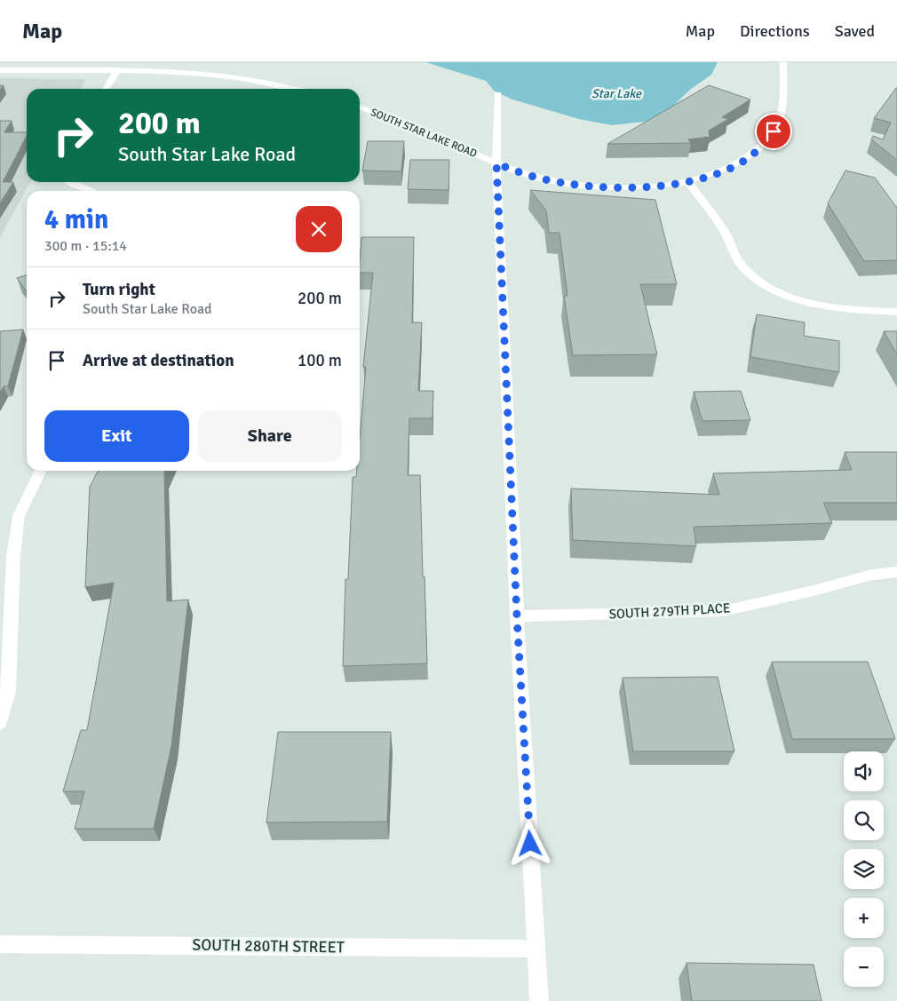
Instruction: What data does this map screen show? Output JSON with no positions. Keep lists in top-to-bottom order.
{
  "streets": {
    "street": ["SOUTH STAR LAKE ROAD", "SOUTH 279TH PLACE", "SOUTH 280TH STREET"]
  },
  "water": ["Star Lake"],
  "page": {
    "header": "Map",
    "nav": ["Map", "Directions", "Saved"],
    "turn": ["200 m", "South Star Lake Road"],
    "heading": ["4 min", "300 m · 15:14"],
    "list": [
      {
        "name": "Turn right",
        "note": "South Star Lake Road",
        "value": "200 m"
      },
      {
        "name": "Arrive at destination",
        "value": "100 m"
      }
    ],
    "buttons": ["Exit", "Share"],
    "map_buttons": ["+", "−"]
  }
}
